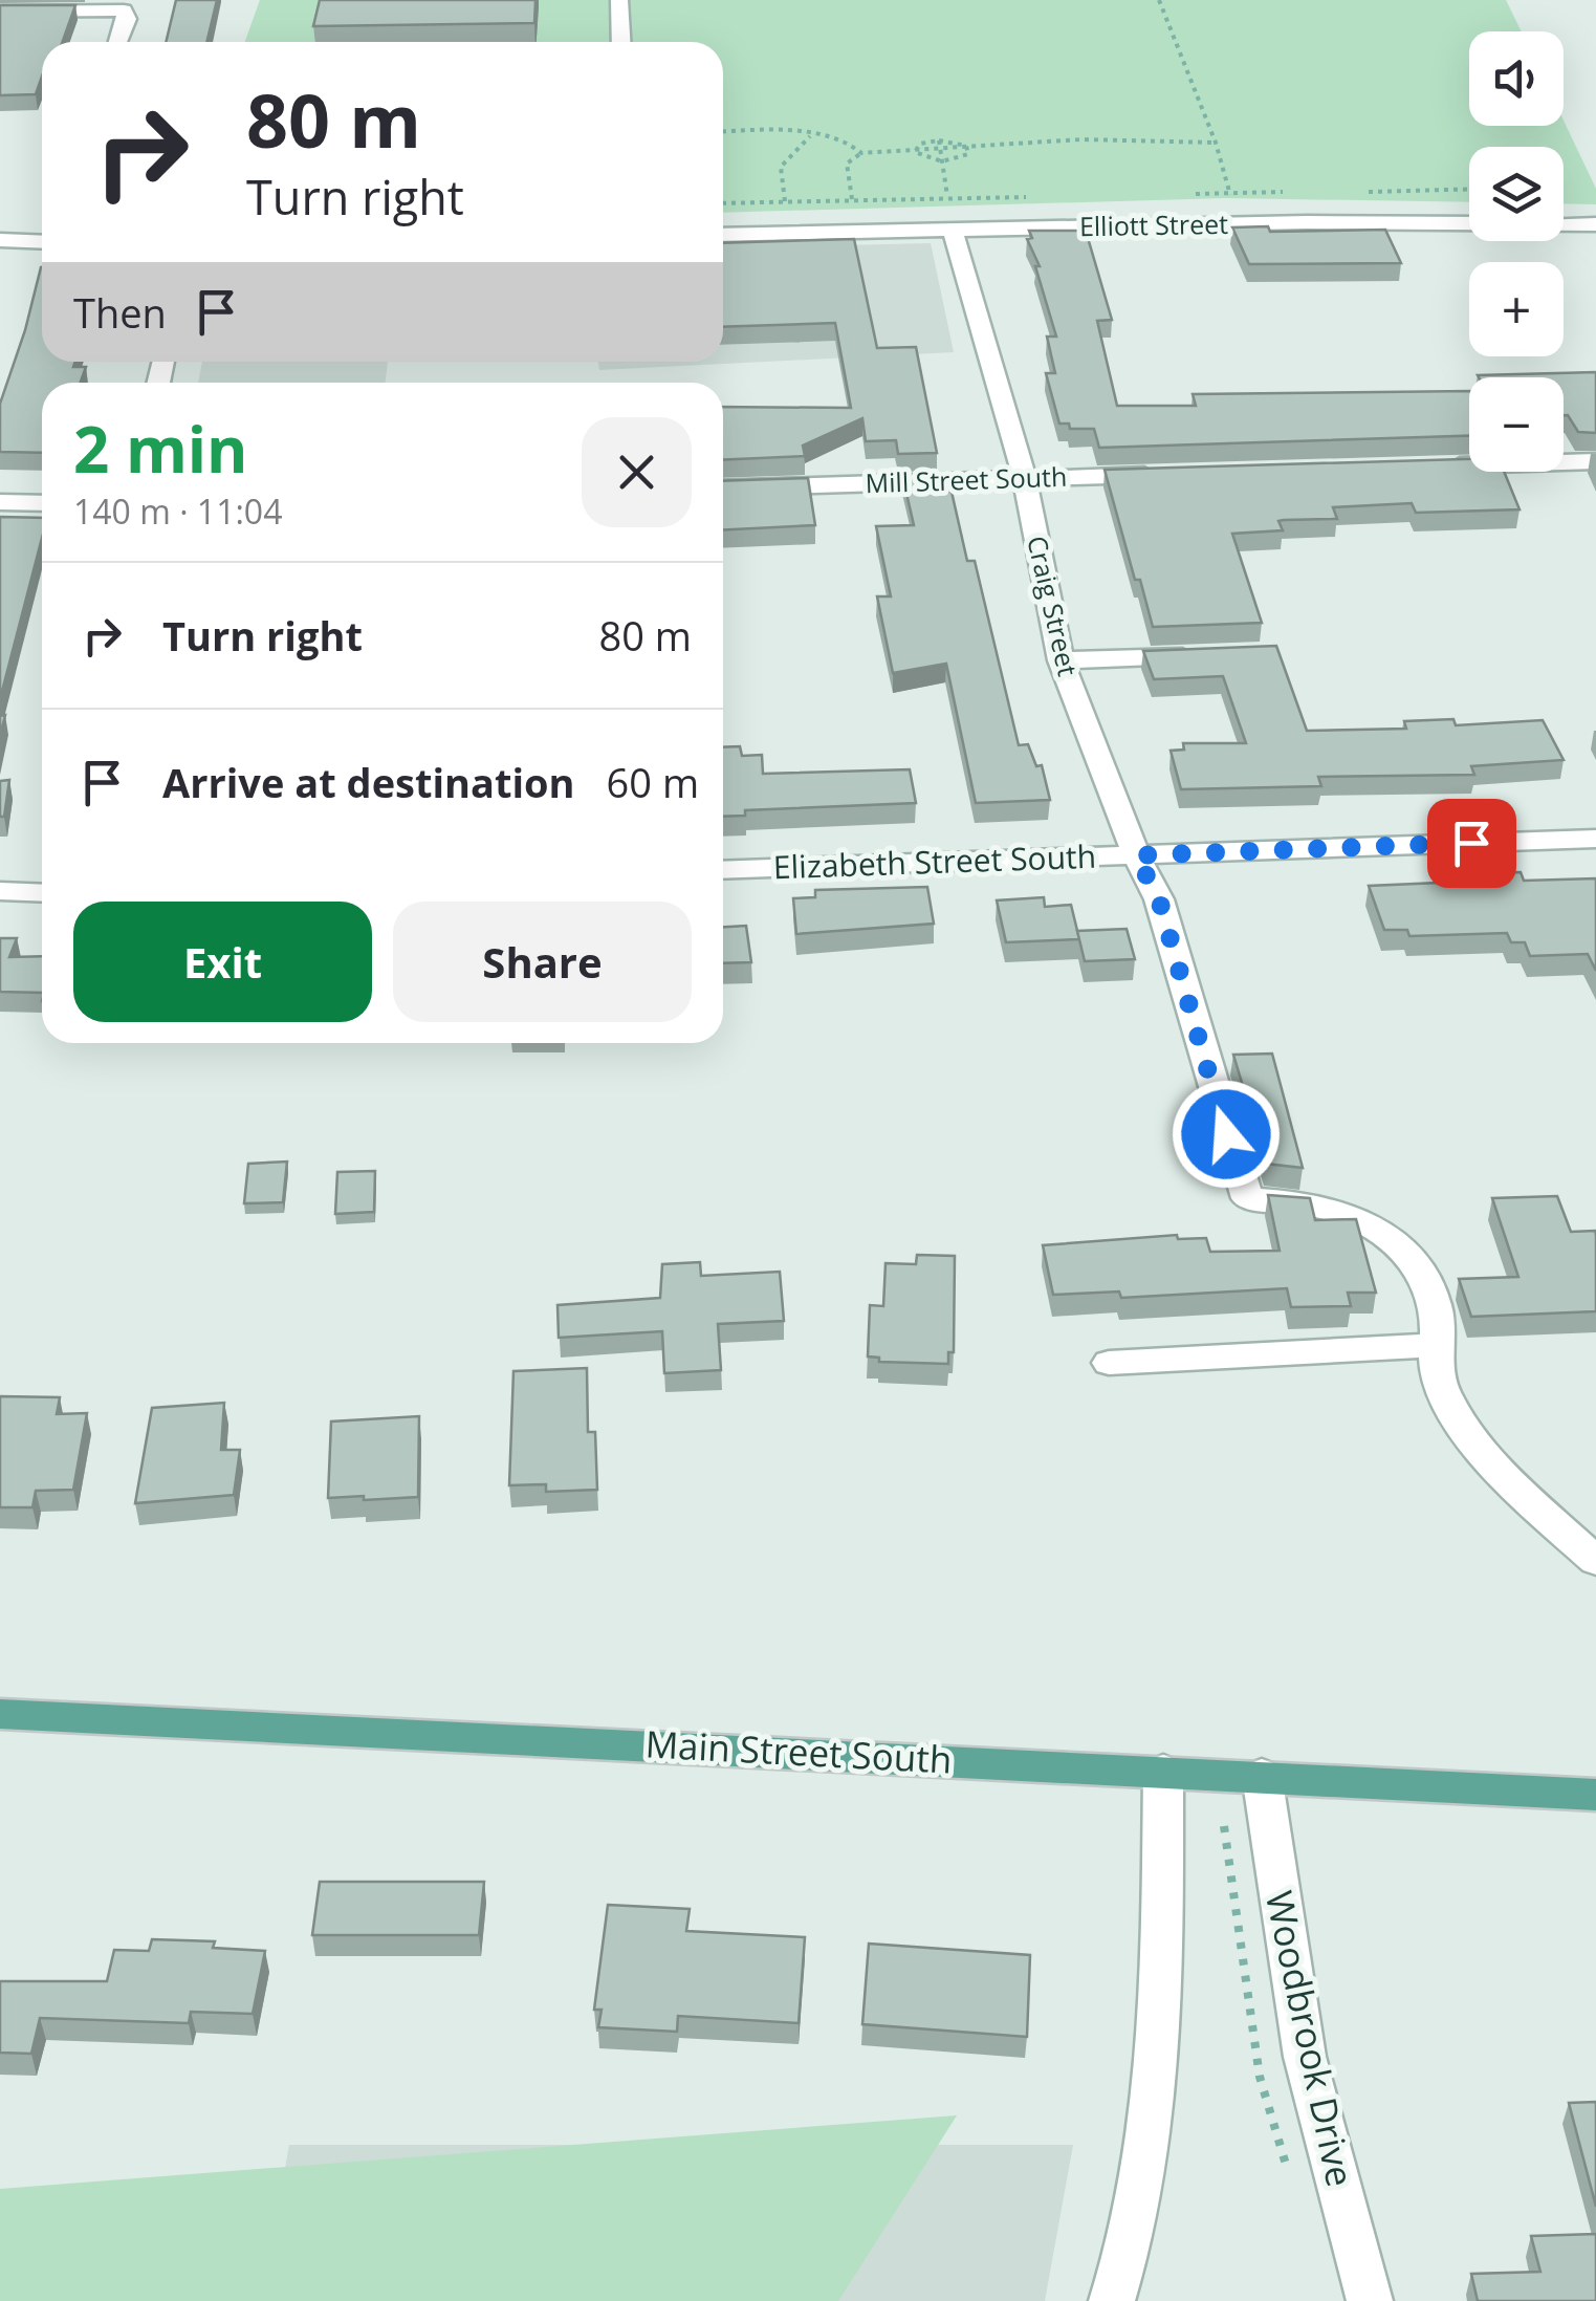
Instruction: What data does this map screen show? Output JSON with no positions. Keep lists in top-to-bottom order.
{
  "streets": {
    "main road": ["Main Street South"],
    "street": [
      "Elliott Street",
      "Mill Street South",
      "Craig Street",
      "Elizabeth Street South",
      "Woodbrook Drive"
    ]
  },
  "crossings": [
    ["Elliott Street", "Craig Street"],
    ["Mill Street South", "Craig Street"],
    ["Craig Street", "Elizabeth Street South"],
    ["Main Street South", "Woodbrook Drive"]
  ],
  "page": {
    "map_buttons": ["+", "−"],
    "turn": ["80 m", "Turn right"],
    "then": "Then",
    "heading": ["2 min", "140 m · 11:04"],
    "list": [
      {
        "name": "Turn right",
        "value": "80 m"
      },
      {
        "name": "Arrive at destination",
        "value": "60 m"
      }
    ],
    "buttons": ["Exit", "Share"]
  }
}
